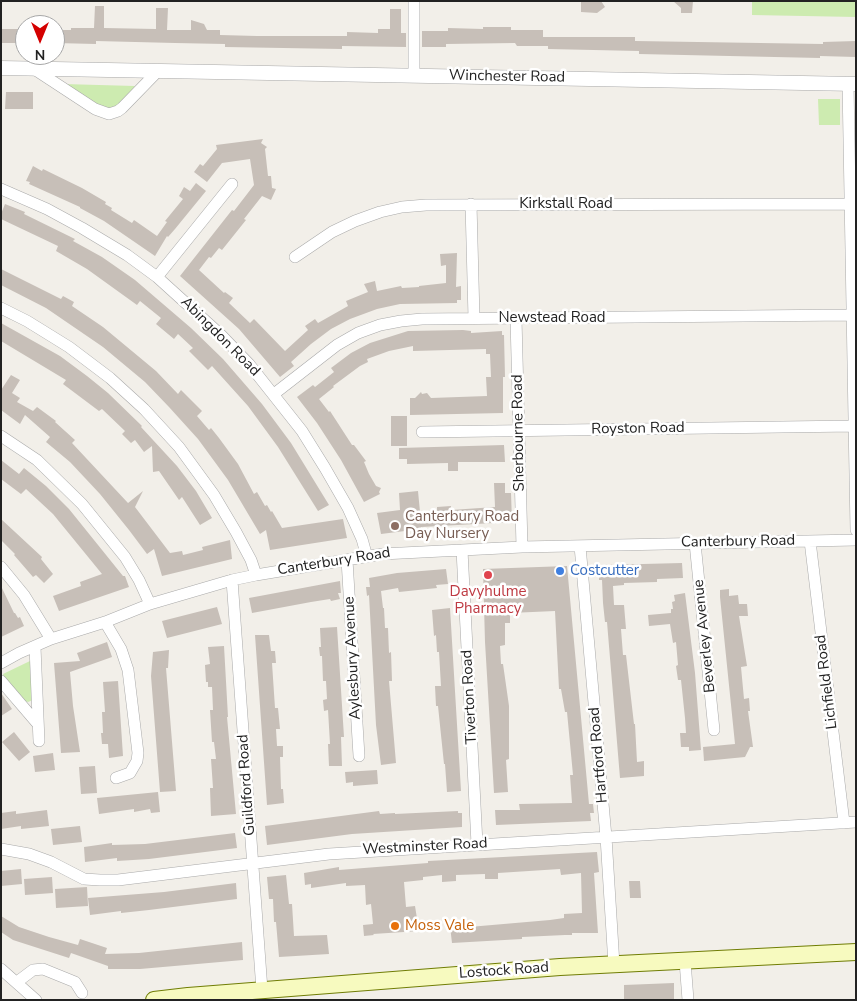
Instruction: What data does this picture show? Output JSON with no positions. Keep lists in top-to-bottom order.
{
  "streets": {
    "main road": ["Lostock Road"],
    "street": [
      "Winchester Road",
      "Kirkstall Road",
      "Newstead Road",
      "Abingdon Road",
      "Royston Road",
      "Sherbourne Road",
      "Canterbury Road",
      "Beverley Avenue",
      "Aylesbury Avenue",
      "Lichfield Road",
      "Tiverton Road",
      "Hartford Road",
      "Guildford Road",
      "Westminster Road"
    ]
  },
  "crossings": [
    ["Newstead Road", "Abingdon Road"],
    ["Newstead Road", "Sherbourne Road"],
    ["Abingdon Road", "Canterbury Road"],
    ["Royston Road", "Sherbourne Road"],
    ["Sherbourne Road", "Canterbury Road"],
    ["Canterbury Road", "Beverley Avenue"],
    ["Canterbury Road", "Aylesbury Avenue"],
    ["Canterbury Road", "Lichfield Road"],
    ["Canterbury Road", "Tiverton Road"],
    ["Canterbury Road", "Hartford Road"],
    ["Canterbury Road", "Guildford Road"],
    ["Lichfield Road", "Westminster Road"],
    ["Tiverton Road", "Westminster Road"],
    ["Hartford Road", "Westminster Road"],
    ["Hartford Road", "Lostock Road"],
    ["Guildford Road", "Westminster Road"],
    ["Guildford Road", "Lostock Road"]
  ],
  "places": [
    "Canterbury Road Day Nursery",
    "Costcutter",
    "Davyhulme Pharmacy",
    "Moss Vale"
  ],
  "north": "bottom"
}
